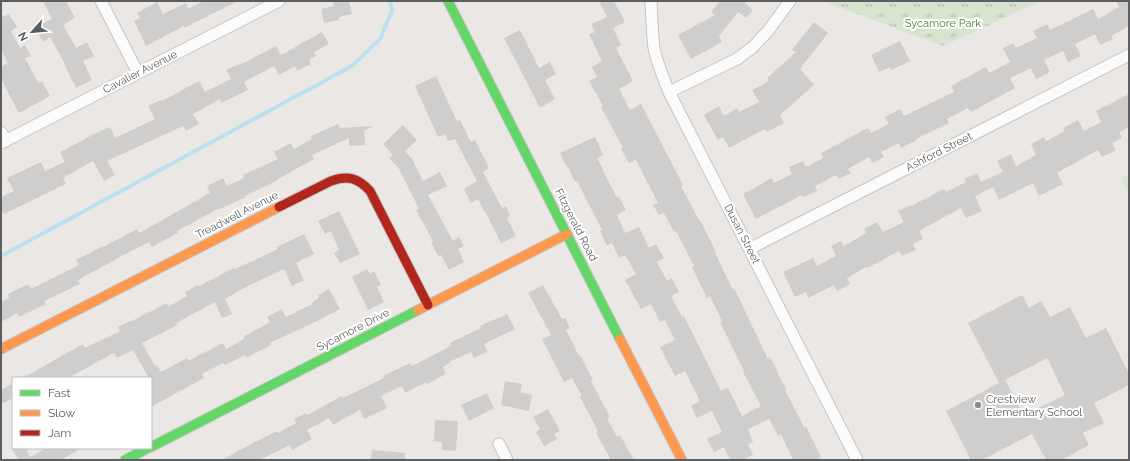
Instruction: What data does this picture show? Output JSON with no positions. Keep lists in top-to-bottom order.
{
  "streets": {
    "main road": ["Treadwell Avenue", "Fitzgerald Road", "Sycamore Drive"],
    "street": ["Cavalier Avenue", "Ashford Street", "Dusan Street"]
  },
  "crossings": [
    ["Ashford Street", "Dusan Street"],
    ["Treadwell Avenue", "Sycamore Drive"],
    ["Fitzgerald Road", "Sycamore Drive"]
  ],
  "parks": ["Sycamore Park"],
  "places": ["Crestview Elementary School"],
  "legend": ["Fast", "Slow", "Jam"],
  "north": "bottom left"
}
